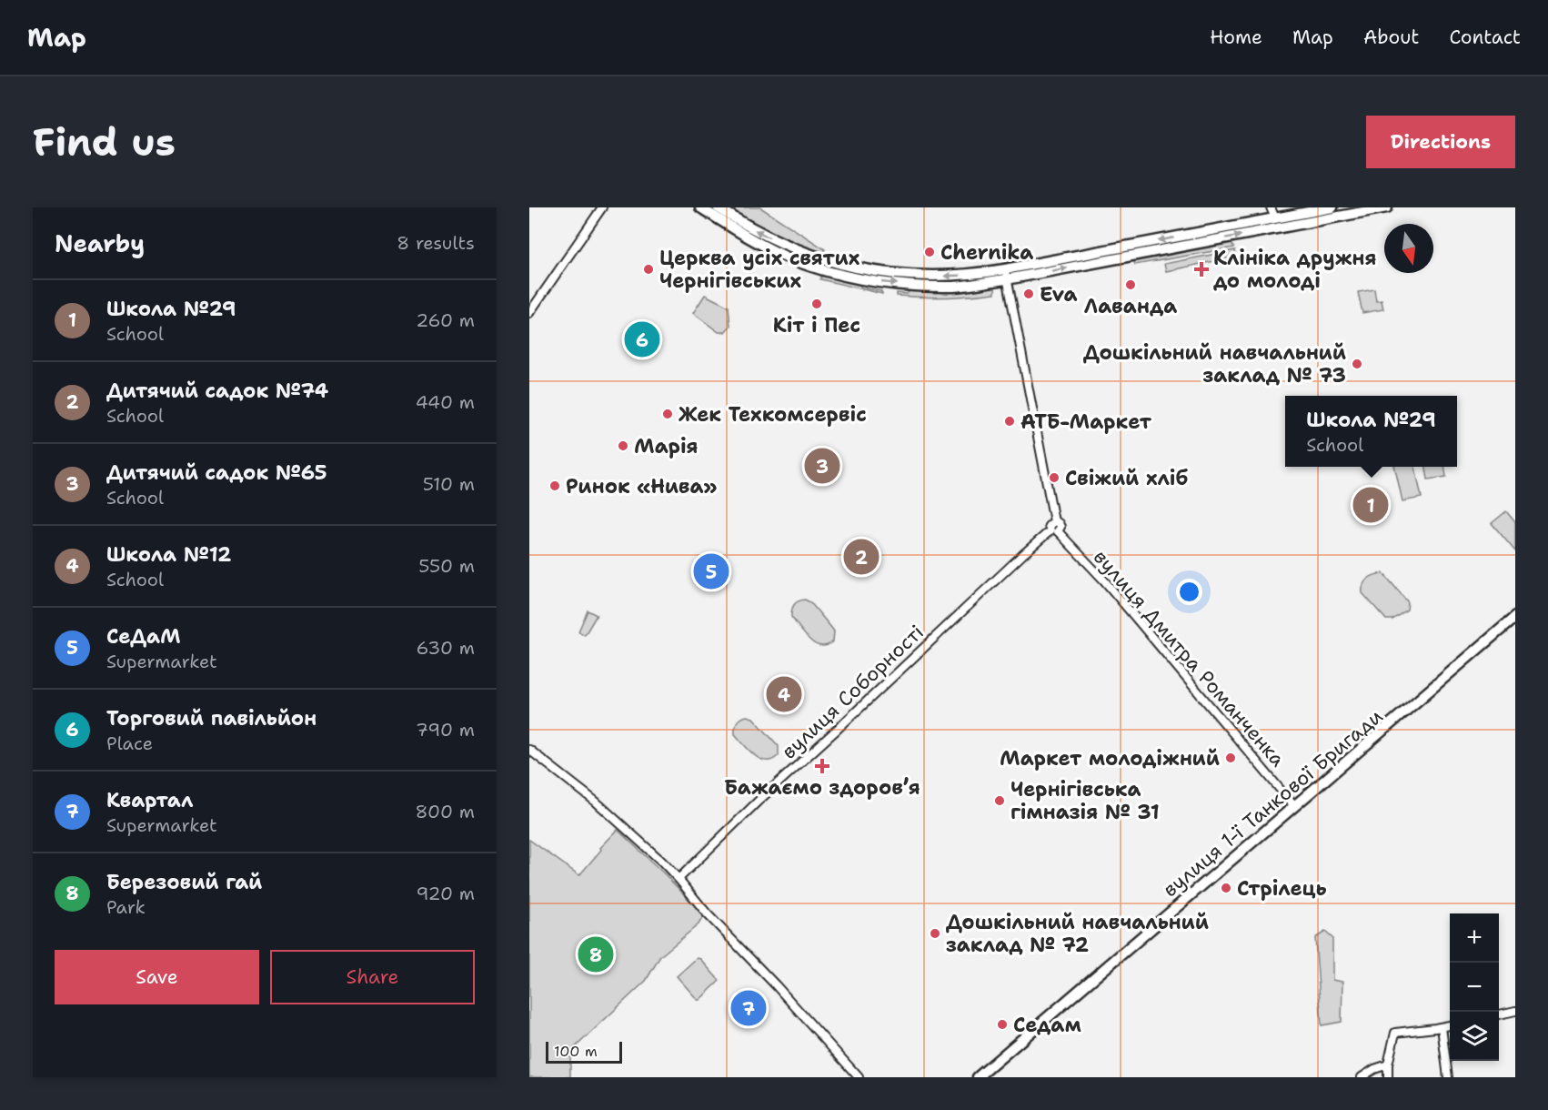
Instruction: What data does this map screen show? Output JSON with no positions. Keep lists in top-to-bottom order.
{
  "streets": {
    "main road": ["вулиця 1-ї Танкової Бригади"],
    "street": ["вулиця Дмитра Романченка", "вулиця Соборності"]
  },
  "crossings": [
    ["вулиця Дмитра Романченка", "вулиця Соборності"],
    ["вулиця Дмитра Романченка", "вулиця 1-ї Танкової Бригади"]
  ],
  "places": {
    "other": [
      "Chernika",
      "Церква усіх святих Чернігівських",
      "Лаванда",
      "Eva",
      "Кіт і Пес",
      "Дошкільний навчальний заклад № 73",
      "Жек Техкомсервіс",
      "АТБ-Маркет",
      "Марія",
      "Свіжий хліб",
      "Ринок «Нива»",
      "Маркет молодіжний",
      "Чернігівська гімназія № 31",
      "Стрілець",
      "Дошкільний навчальний заклад № 72",
      "Седам"
    ],
    "health": ["Клініка дружня до молоді", "Бажаємо здоровʼя"]
  },
  "scale_bar": "100 m",
  "north": "bottom",
  "page": {
    "header": "Map",
    "nav": [
      "Home",
      "Map",
      "About",
      "Contact"
    ],
    "buttons": [
      "Directions",
      ["Save", "Share"]
    ],
    "title": "Find us",
    "heading": ["Nearby", "8 results"],
    "list": [
      {
        "mark": "1",
        "name": "Школа №29",
        "note": "School",
        "value": "260 m"
      },
      {
        "mark": "2",
        "name": "Дитячий садок №74",
        "note": "School",
        "value": "440 m"
      },
      {
        "mark": "3",
        "name": "Дитячий садок №65",
        "note": "School",
        "value": "510 m"
      },
      {
        "mark": "4",
        "name": "Школа №12",
        "note": "School",
        "value": "550 m"
      },
      {
        "mark": "5",
        "name": "СеДаМ",
        "note": "Supermarket",
        "value": "630 m"
      },
      {
        "mark": "6",
        "name": "Торговий павільйон",
        "note": "Place",
        "value": "790 m"
      },
      {
        "mark": "7",
        "name": "Квартал",
        "note": "Supermarket",
        "value": "800 m"
      },
      {
        "mark": "8",
        "name": "Березовий гай",
        "note": "Park",
        "value": "920 m"
      }
    ],
    "pins": [
      "6",
      "3",
      "1",
      "2",
      "5",
      "4",
      "8",
      "7"
    ],
    "popup": ["Школа №29", "School"],
    "map_buttons": ["+", "−"],
    "scale": "100 m"
  }
}
